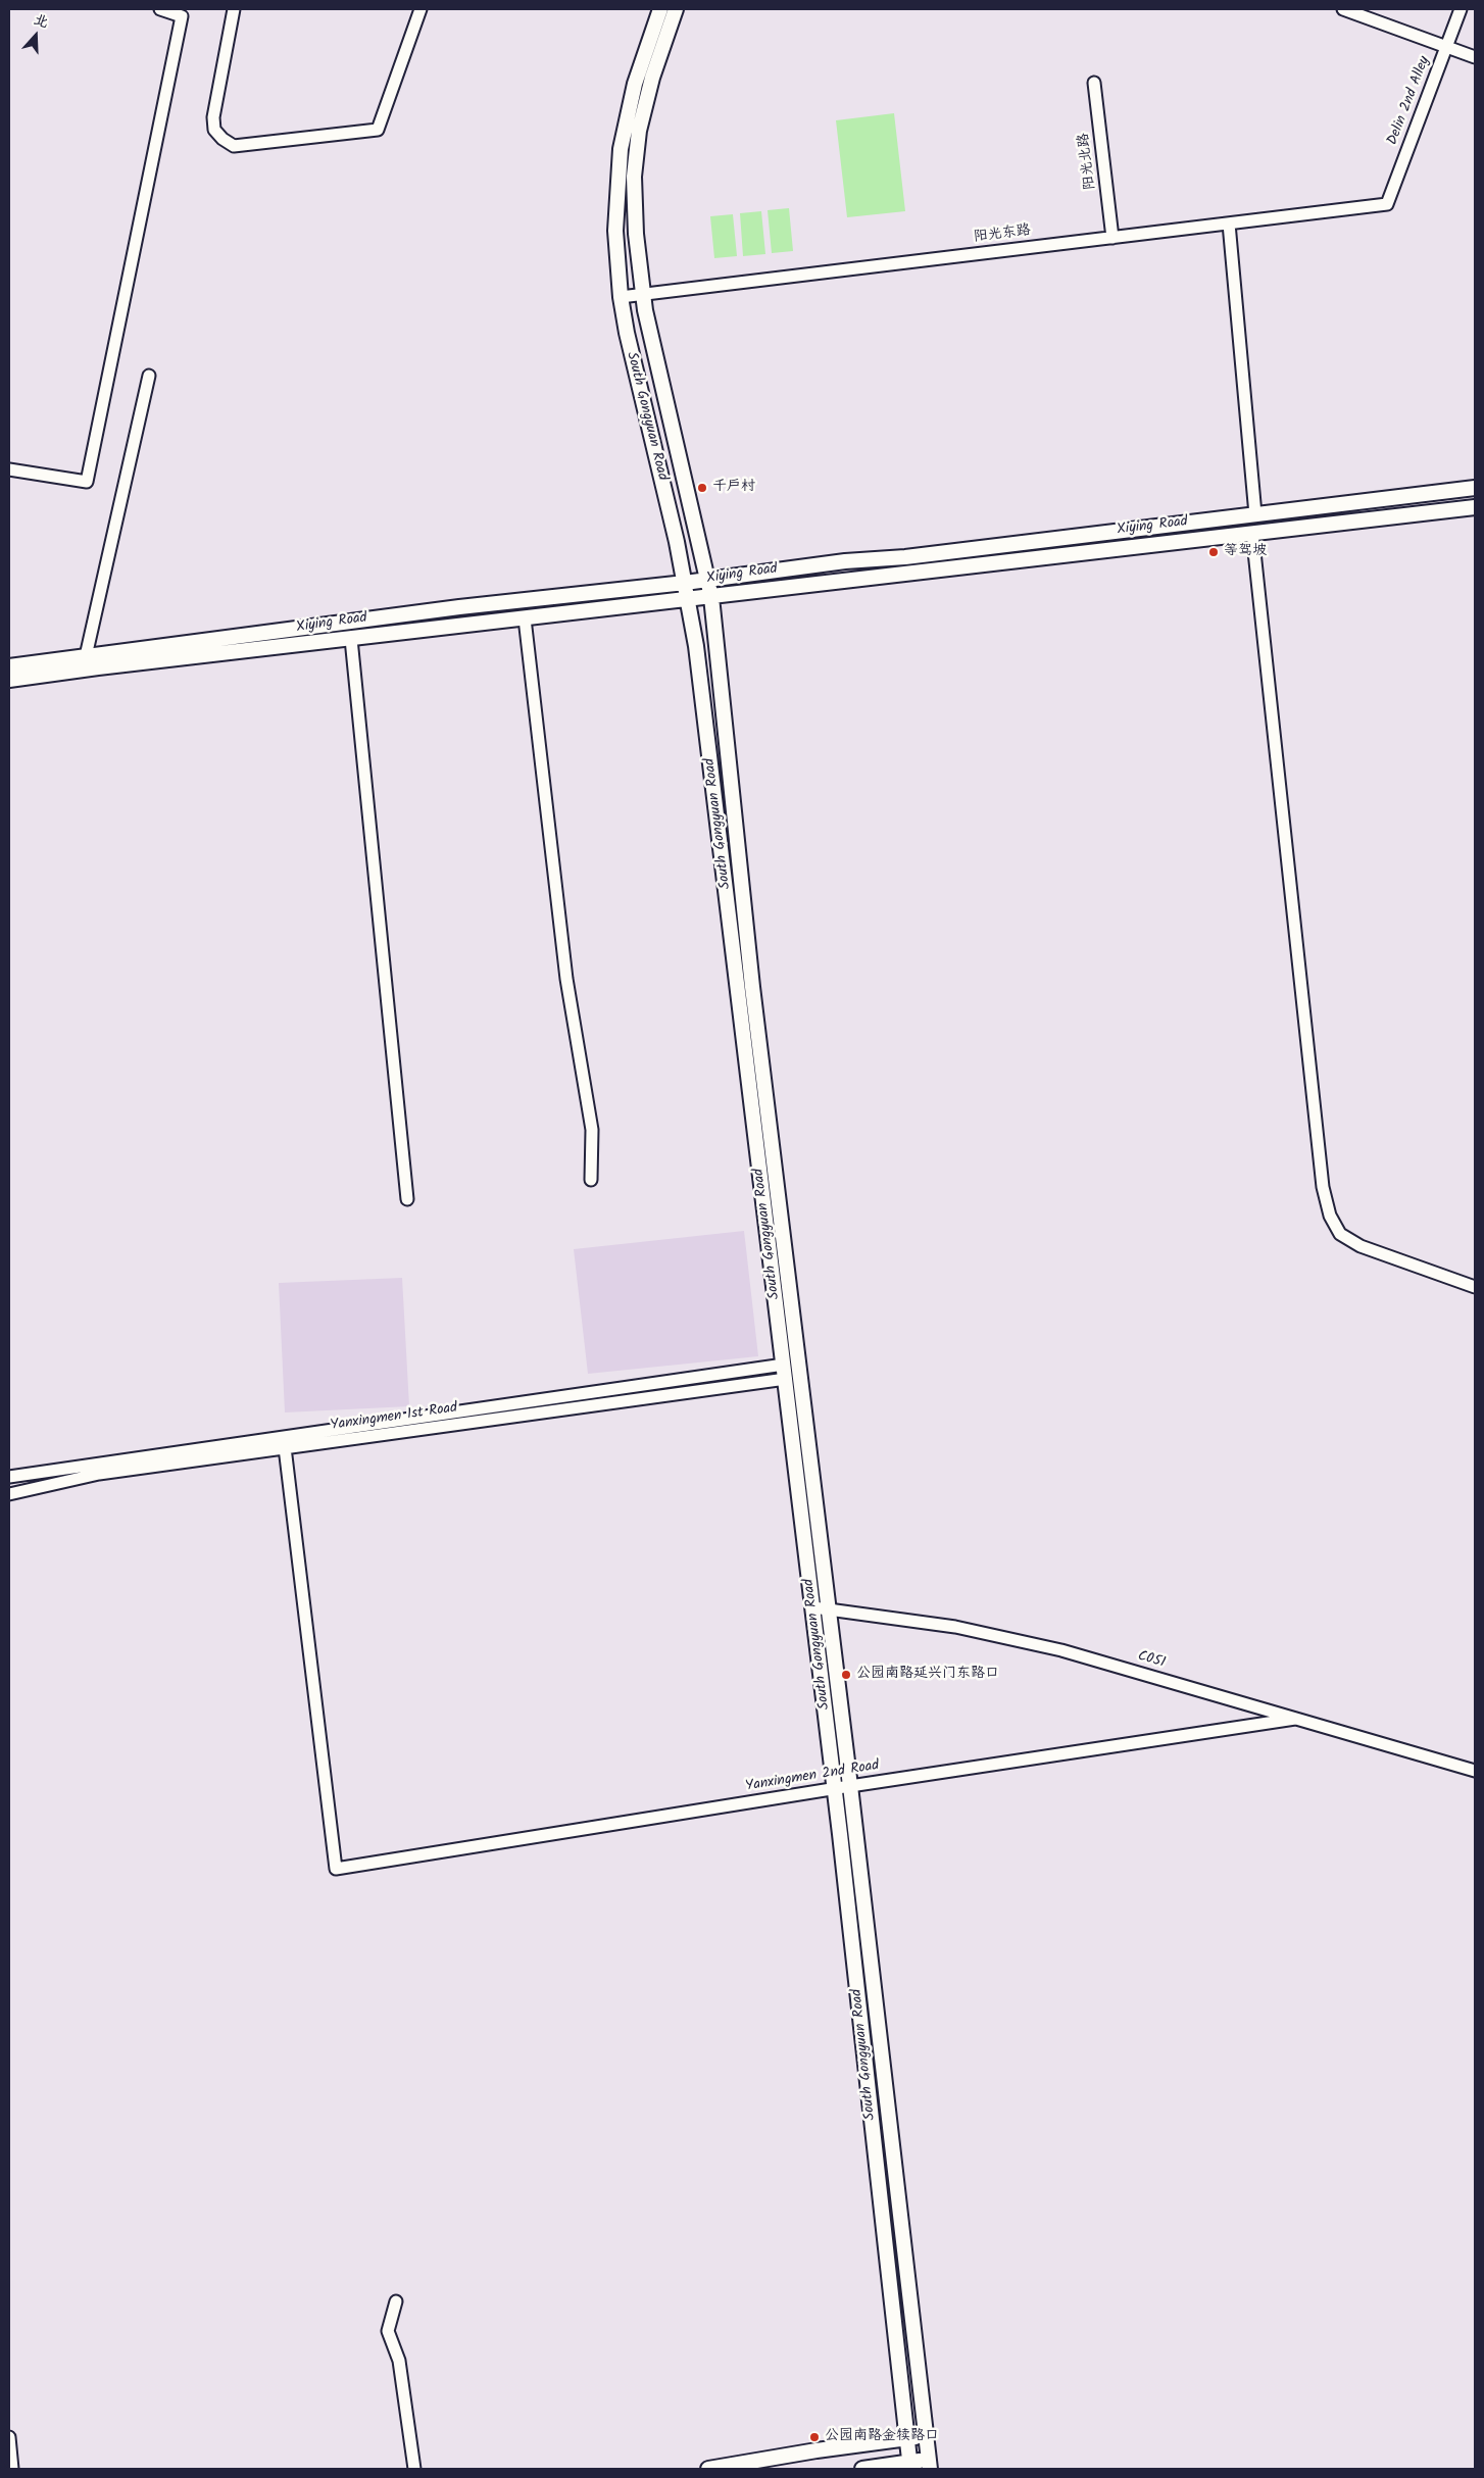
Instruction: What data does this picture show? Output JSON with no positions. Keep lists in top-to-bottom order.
{
  "streets": {
    "main road": ["South Gongyuan Road", "Xiying Road"],
    "street": [
      "Delin 2nd Alley",
      "阳光北路",
      "阳光东路",
      "Yanxingmen 1st Road",
      "C051",
      "Yanxingmen 2nd Road"
    ]
  },
  "crossings": [
    ["Delin 2nd Alley", "阳光东路"],
    ["阳光北路", "阳光东路"],
    ["阳光东路", "South Gongyuan Road"],
    ["South Gongyuan Road", "Xiying Road"],
    ["South Gongyuan Road", "Yanxingmen 1st Road"],
    ["South Gongyuan Road", "C051"],
    ["South Gongyuan Road", "Yanxingmen 2nd Road"],
    ["Yanxingmen 1st Road", "Yanxingmen 2nd Road"],
    ["C051", "Yanxingmen 2nd Road"]
  ],
  "places": [
    "千户村",
    "等驾坡",
    "公园南路延兴门东路口",
    "公园南路金犊路口"
  ],
  "north": "top"
}
